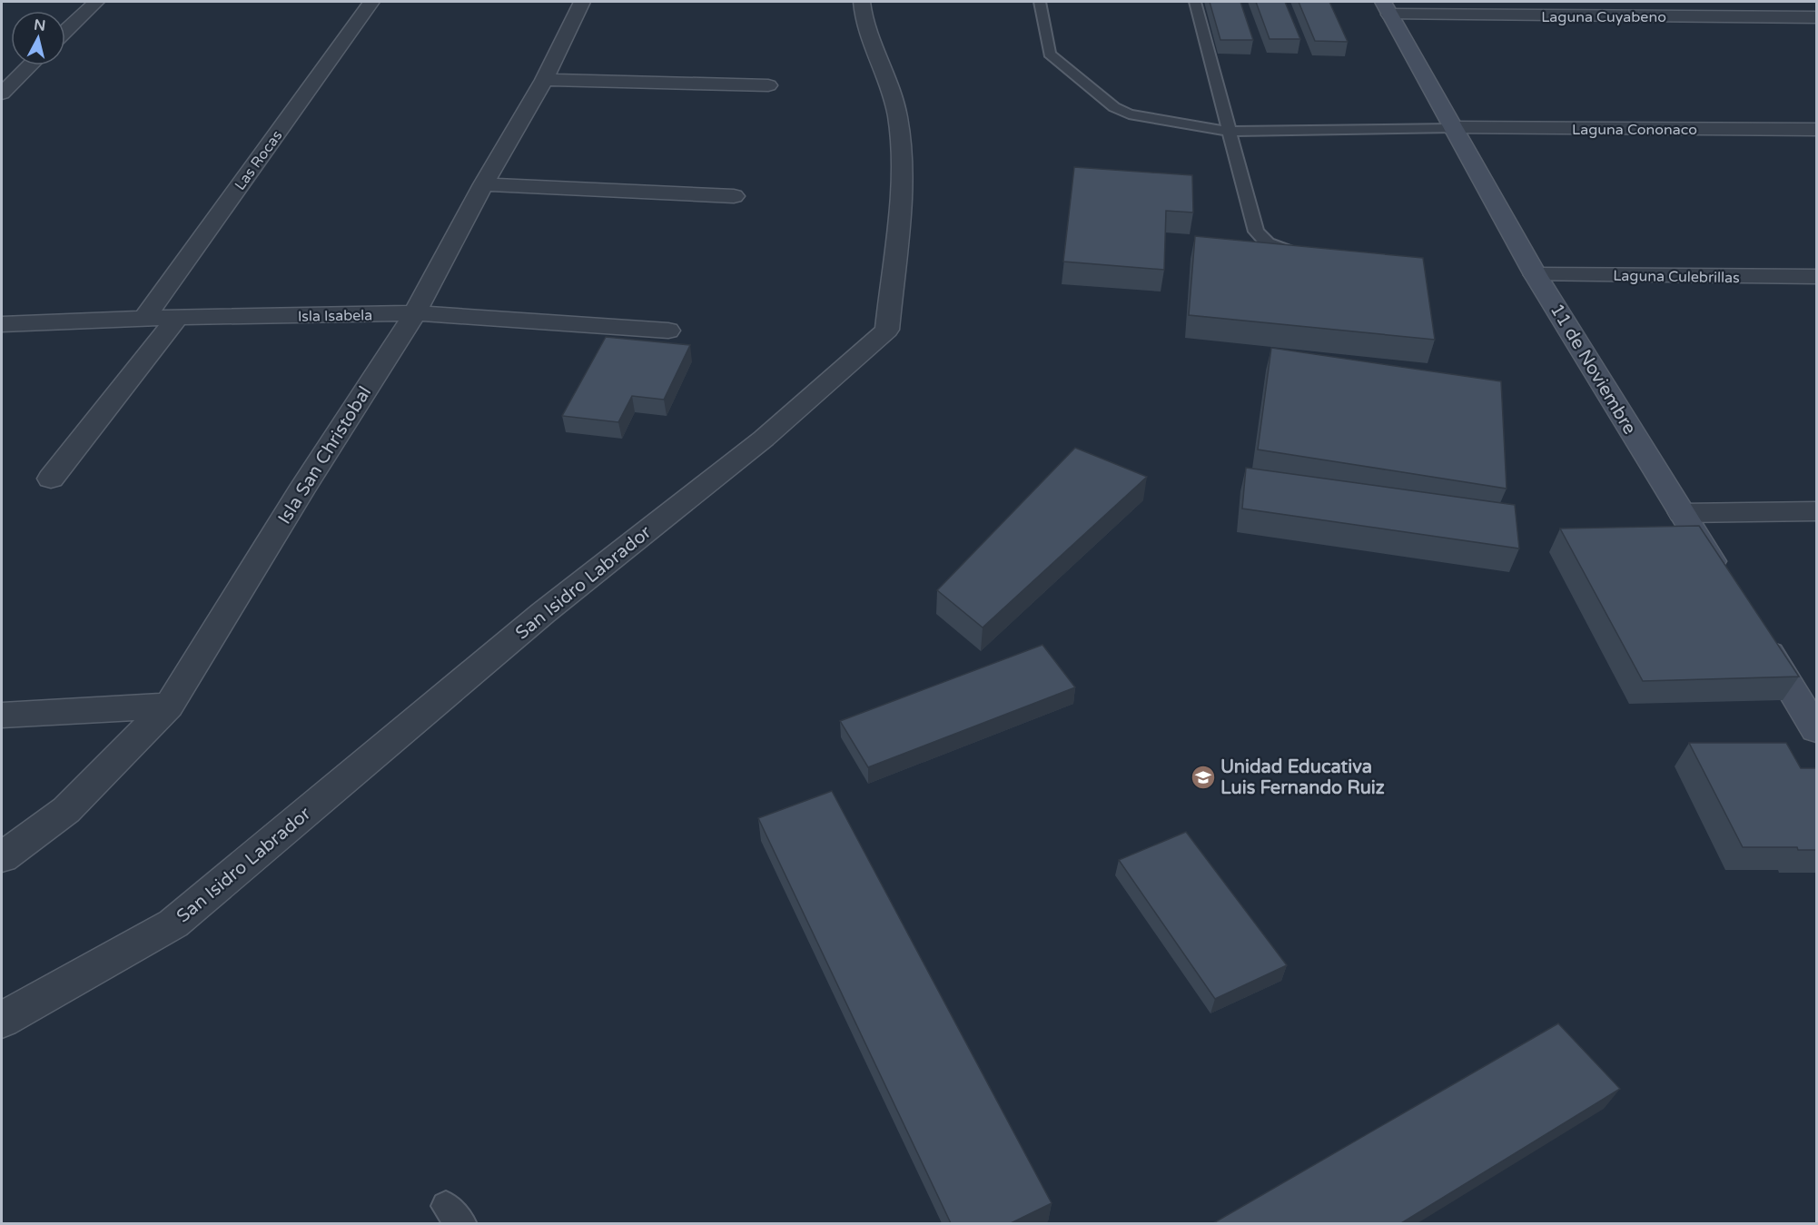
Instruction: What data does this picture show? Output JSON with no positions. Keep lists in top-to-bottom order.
{
  "streets": {
    "street": [
      "Laguna Cuyabeno",
      "Laguna Cononaco",
      "Las Rocas",
      "Laguna Culebrillas",
      "Isla Isabela",
      "11 de Noviembre",
      "Isla San Christobal",
      "San Isidro Labrador"
    ]
  },
  "crossings": [
    ["Laguna Cuyabeno", "11 de Noviembre"],
    ["Laguna Cononaco", "11 de Noviembre"],
    ["Las Rocas", "Isla Isabela"],
    ["Laguna Culebrillas", "11 de Noviembre"],
    ["Isla Isabela", "Isla San Christobal"]
  ],
  "places": {
    "school or university": ["Unidad Educativa Luis Fernando Ruiz"]
  },
  "north": "top"
}
